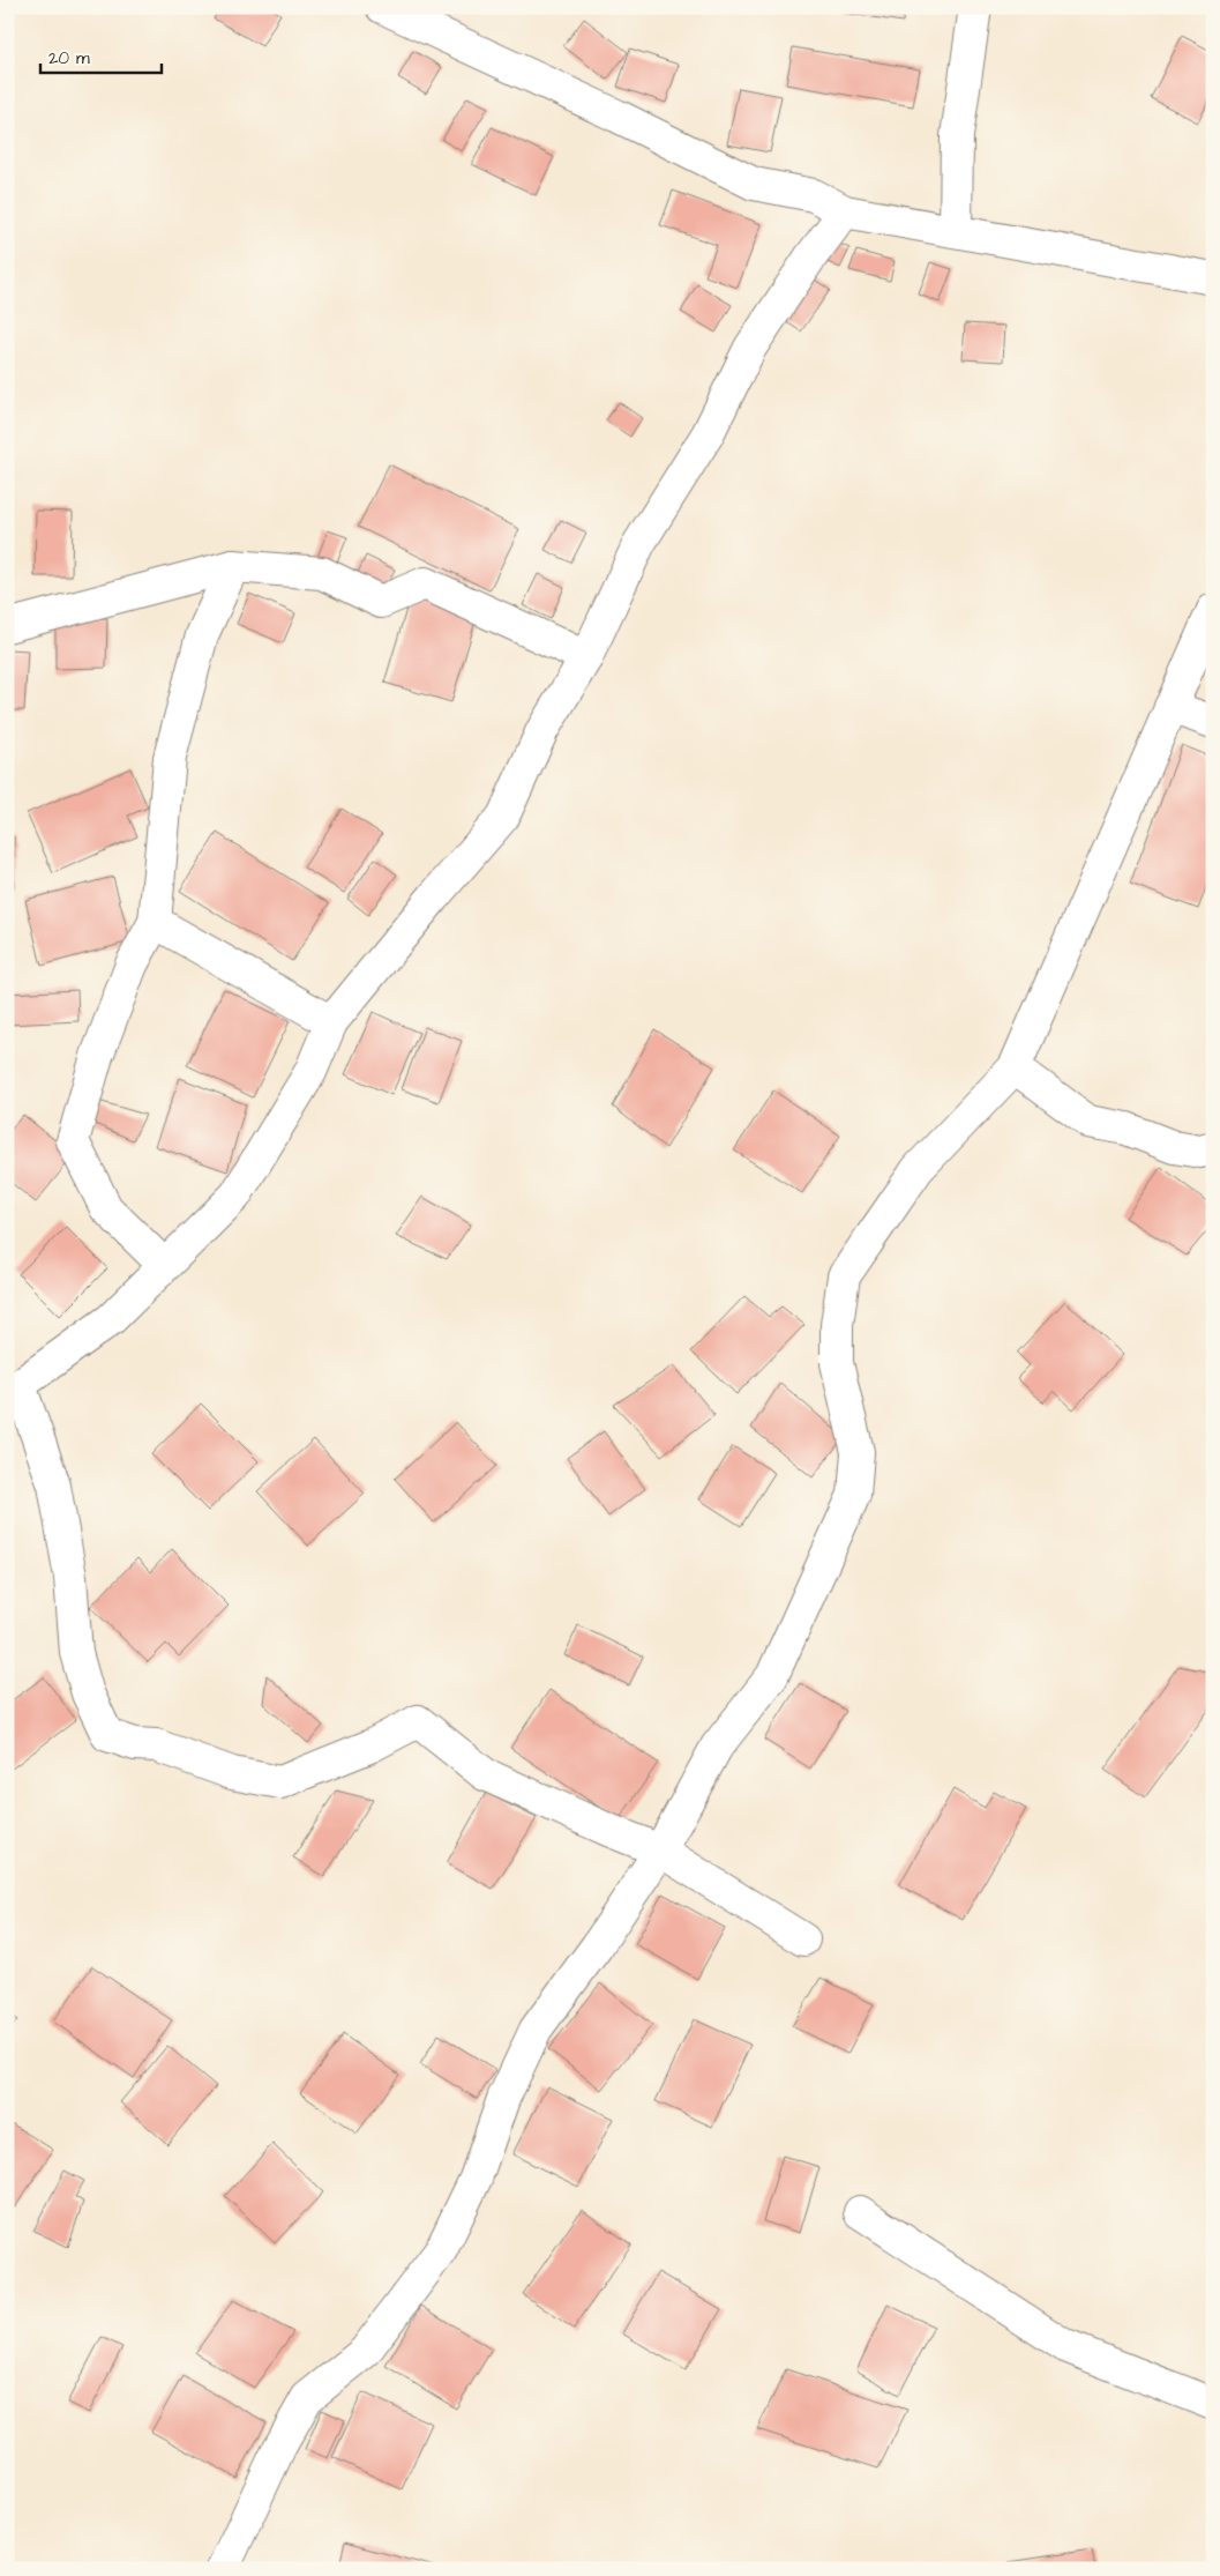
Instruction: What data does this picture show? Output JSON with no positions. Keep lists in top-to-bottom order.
{
  "scale_bar": "20 m"
}
